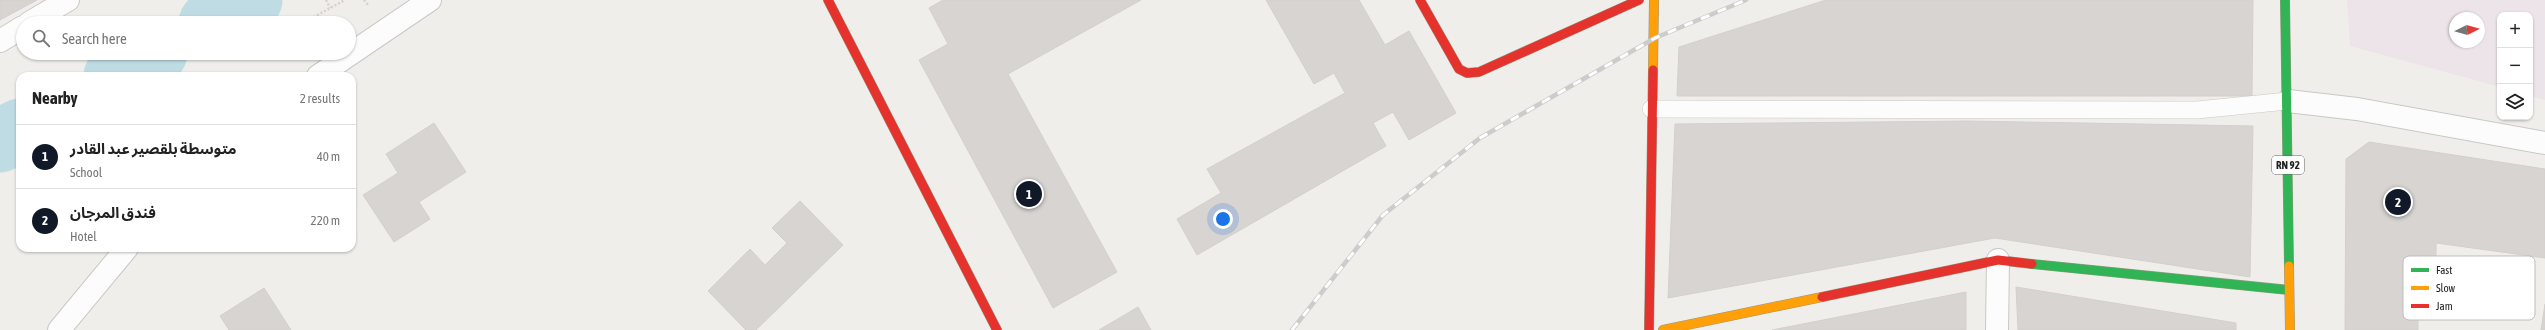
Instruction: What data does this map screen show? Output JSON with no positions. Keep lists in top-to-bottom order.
{
  "streets": {
    "main road": ["RN 92"]
  },
  "legend": ["Fast", "Slow", "Jam"],
  "north": "right",
  "page": {
    "map_buttons": ["+", "−"],
    "search": "Search here",
    "heading": ["Nearby", "2 results"],
    "list": [
      {
        "mark": "1",
        "name": "متوسطة بلقصير عبد القادر",
        "note": "School",
        "value": "40 m"
      },
      {
        "mark": "2",
        "name": "فندق المرجان",
        "note": "Hotel",
        "value": "220 m"
      }
    ],
    "pins": ["1", "2"]
  }
}
